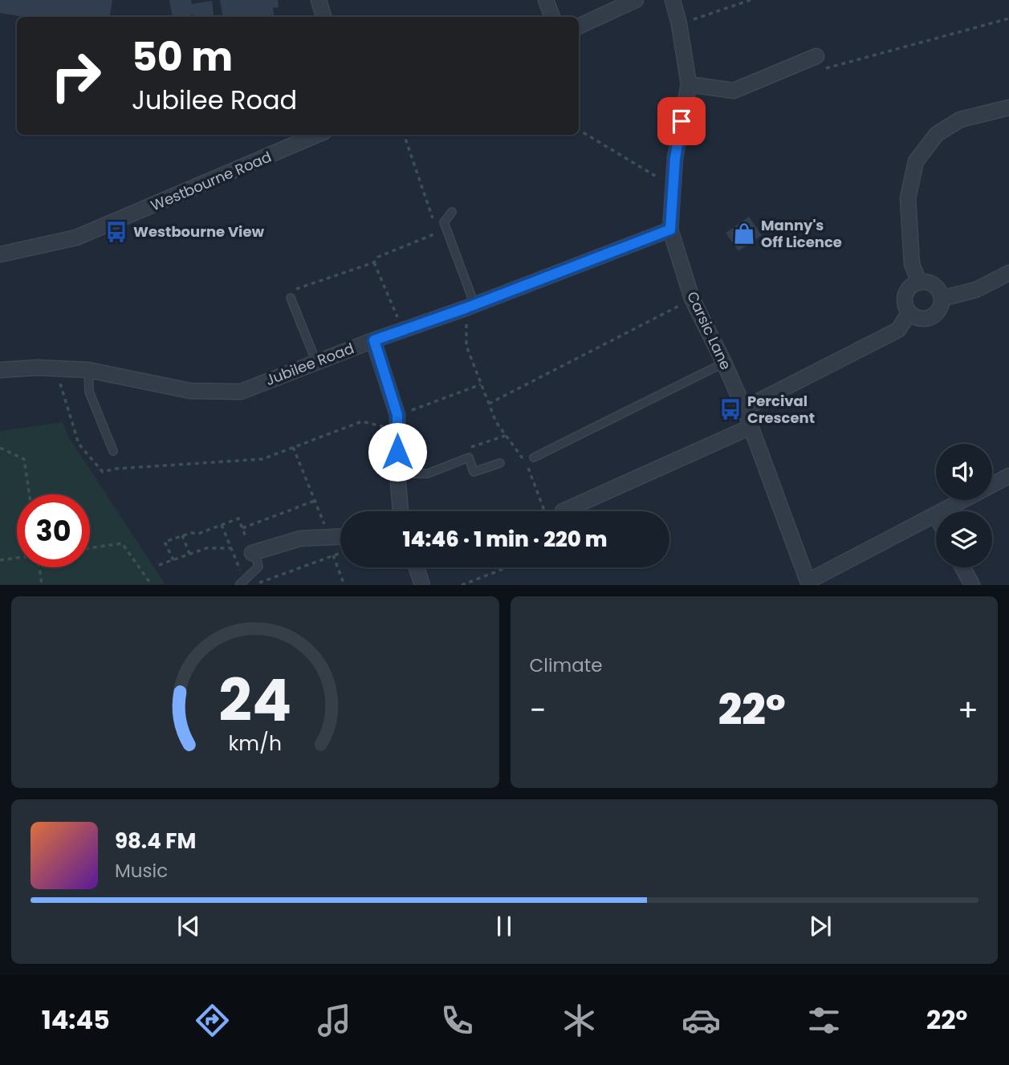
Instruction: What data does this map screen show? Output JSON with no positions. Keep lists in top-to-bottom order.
{
  "streets": {
    "street": ["Westbourne Road", "Carsic Lane", "Jubilee Road"]
  },
  "crossings": [
    ["Carsic Lane", "Jubilee Road"]
  ],
  "places": {
    "bus stop": ["Westbourne View", "Percival Crescent"],
    "shop": ["Manny's Off Licence"]
  },
  "page": {
    "turn": ["50 m", "Jubilee Road"],
    "limit": "30",
    "trip": "14:46 · 1 min · 220 m",
    "tile": "Climate",
    "heat": ["−", "22°", "+"],
    "song": ["98.4 FM", "Music"],
    "tabs": ["14:45", "22°"],
    "gauge": ["24", "km/h"]
  }
}
